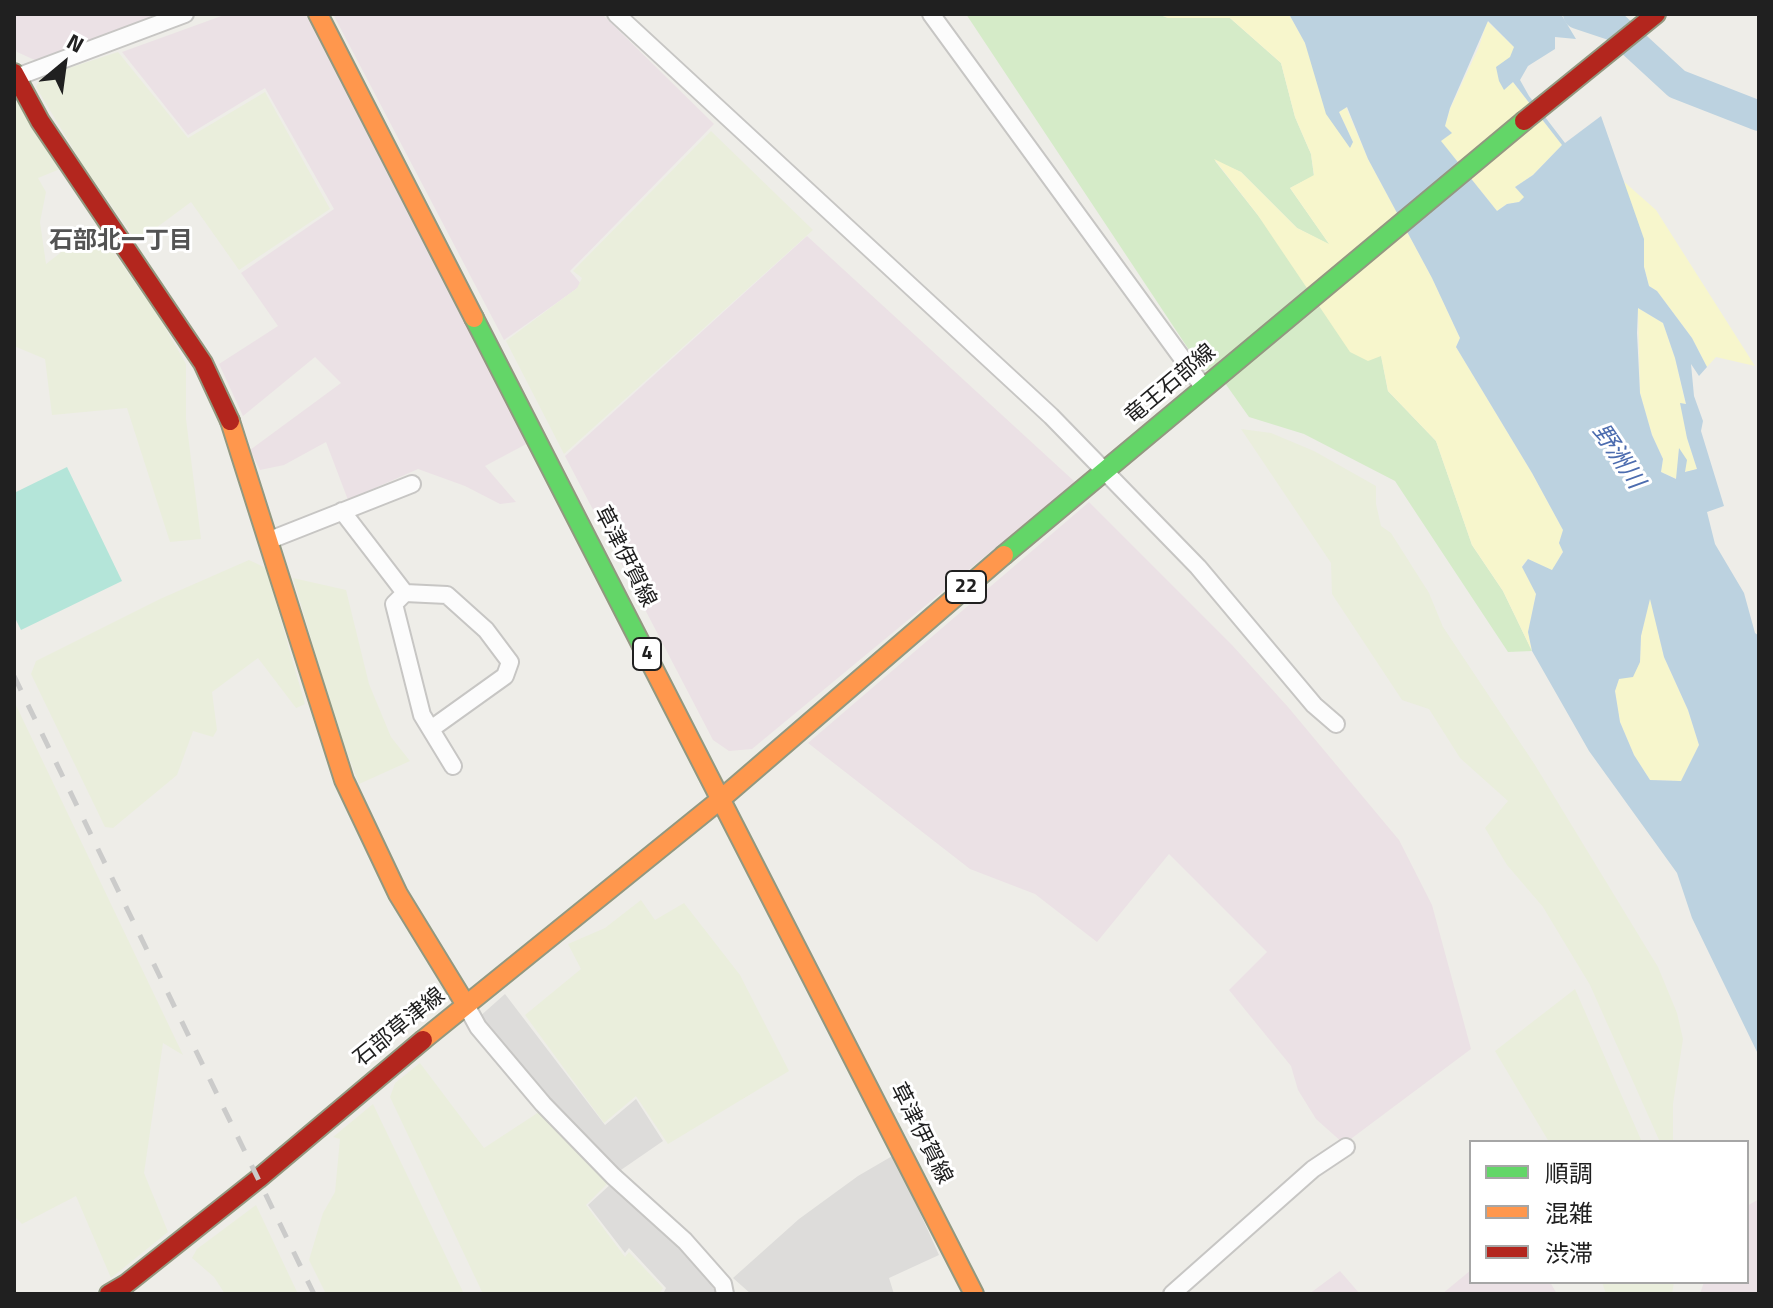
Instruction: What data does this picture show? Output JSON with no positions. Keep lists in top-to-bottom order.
{
  "streets": {
    "main road": [
      "竜王石部線",
      "草津伊賀線",
      "22",
      "4",
      "石部草津線"
    ]
  },
  "crossings": [
    ["竜王石部線", "草津伊賀線"],
    ["竜王石部線", "石部草津線"],
    ["草津伊賀線", "石部草津線"]
  ],
  "districts": ["石部北一丁目"],
  "water": ["野洲川"],
  "legend": ["順調", "混雑", "渋滞"],
  "north": "top right"
}
